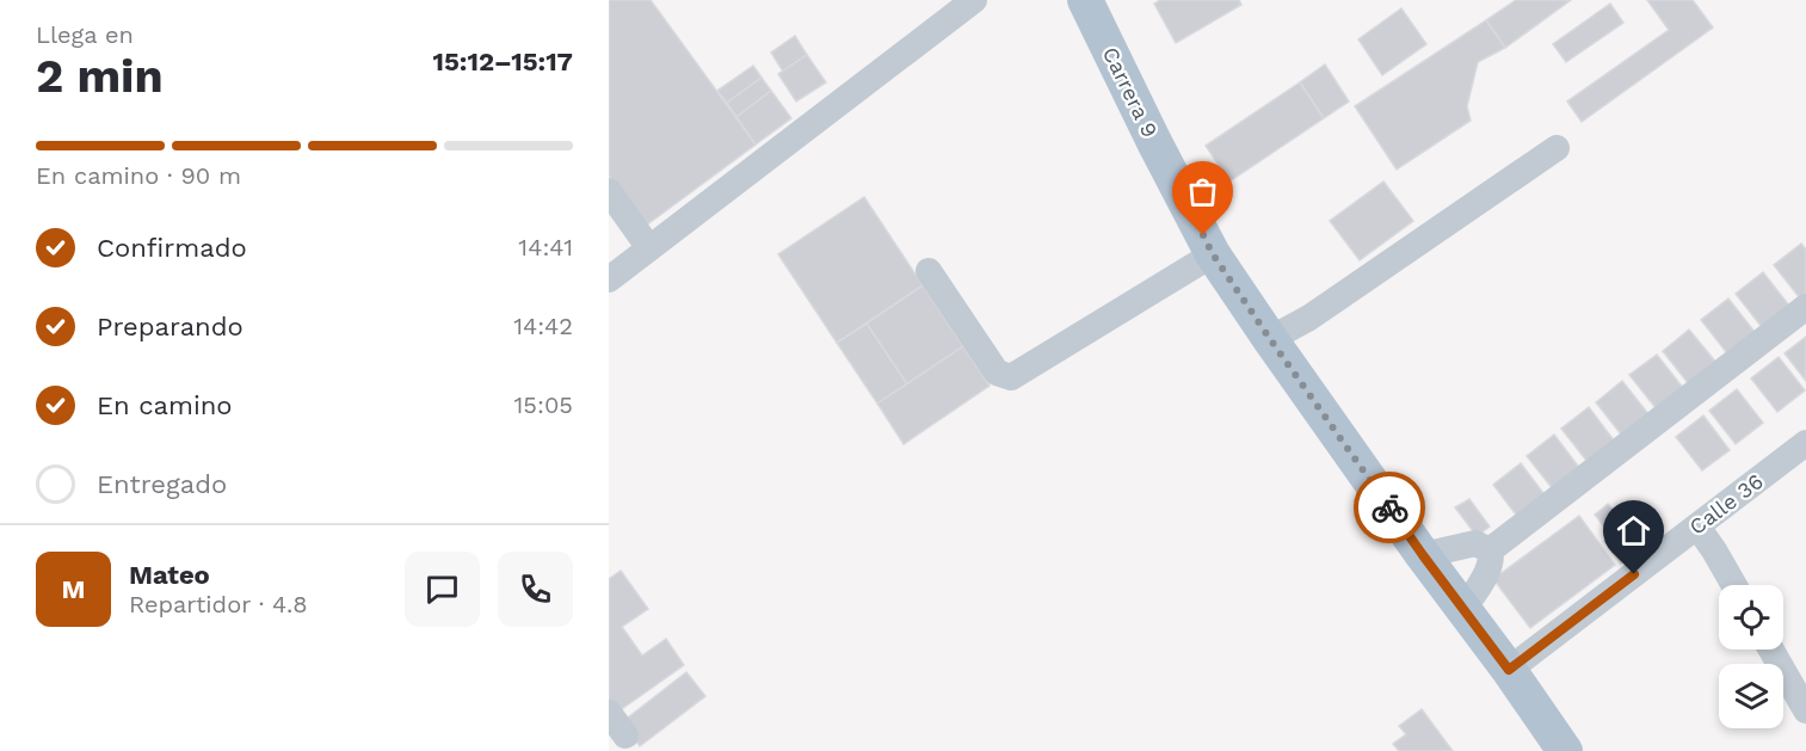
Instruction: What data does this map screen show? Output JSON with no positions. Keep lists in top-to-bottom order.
{
  "streets": {
    "main road": ["Carrera 9"],
    "street": ["Calle 36"]
  },
  "crossings": [
    ["Carrera 9", "Calle 36"]
  ],
  "page": {
    "heading": ["2 min", "Llega en", "15:12–15:17"],
    "panel": ["Mateo", "Repartidor · 4.8"],
    "bar": "En camino · 90 m",
    "list": [
      ["Confirmado", "14:41"],
      ["Preparando", "14:42"],
      ["En camino", "15:05"],
      "Entregado"
    ],
    "round": "M"
  }
}
